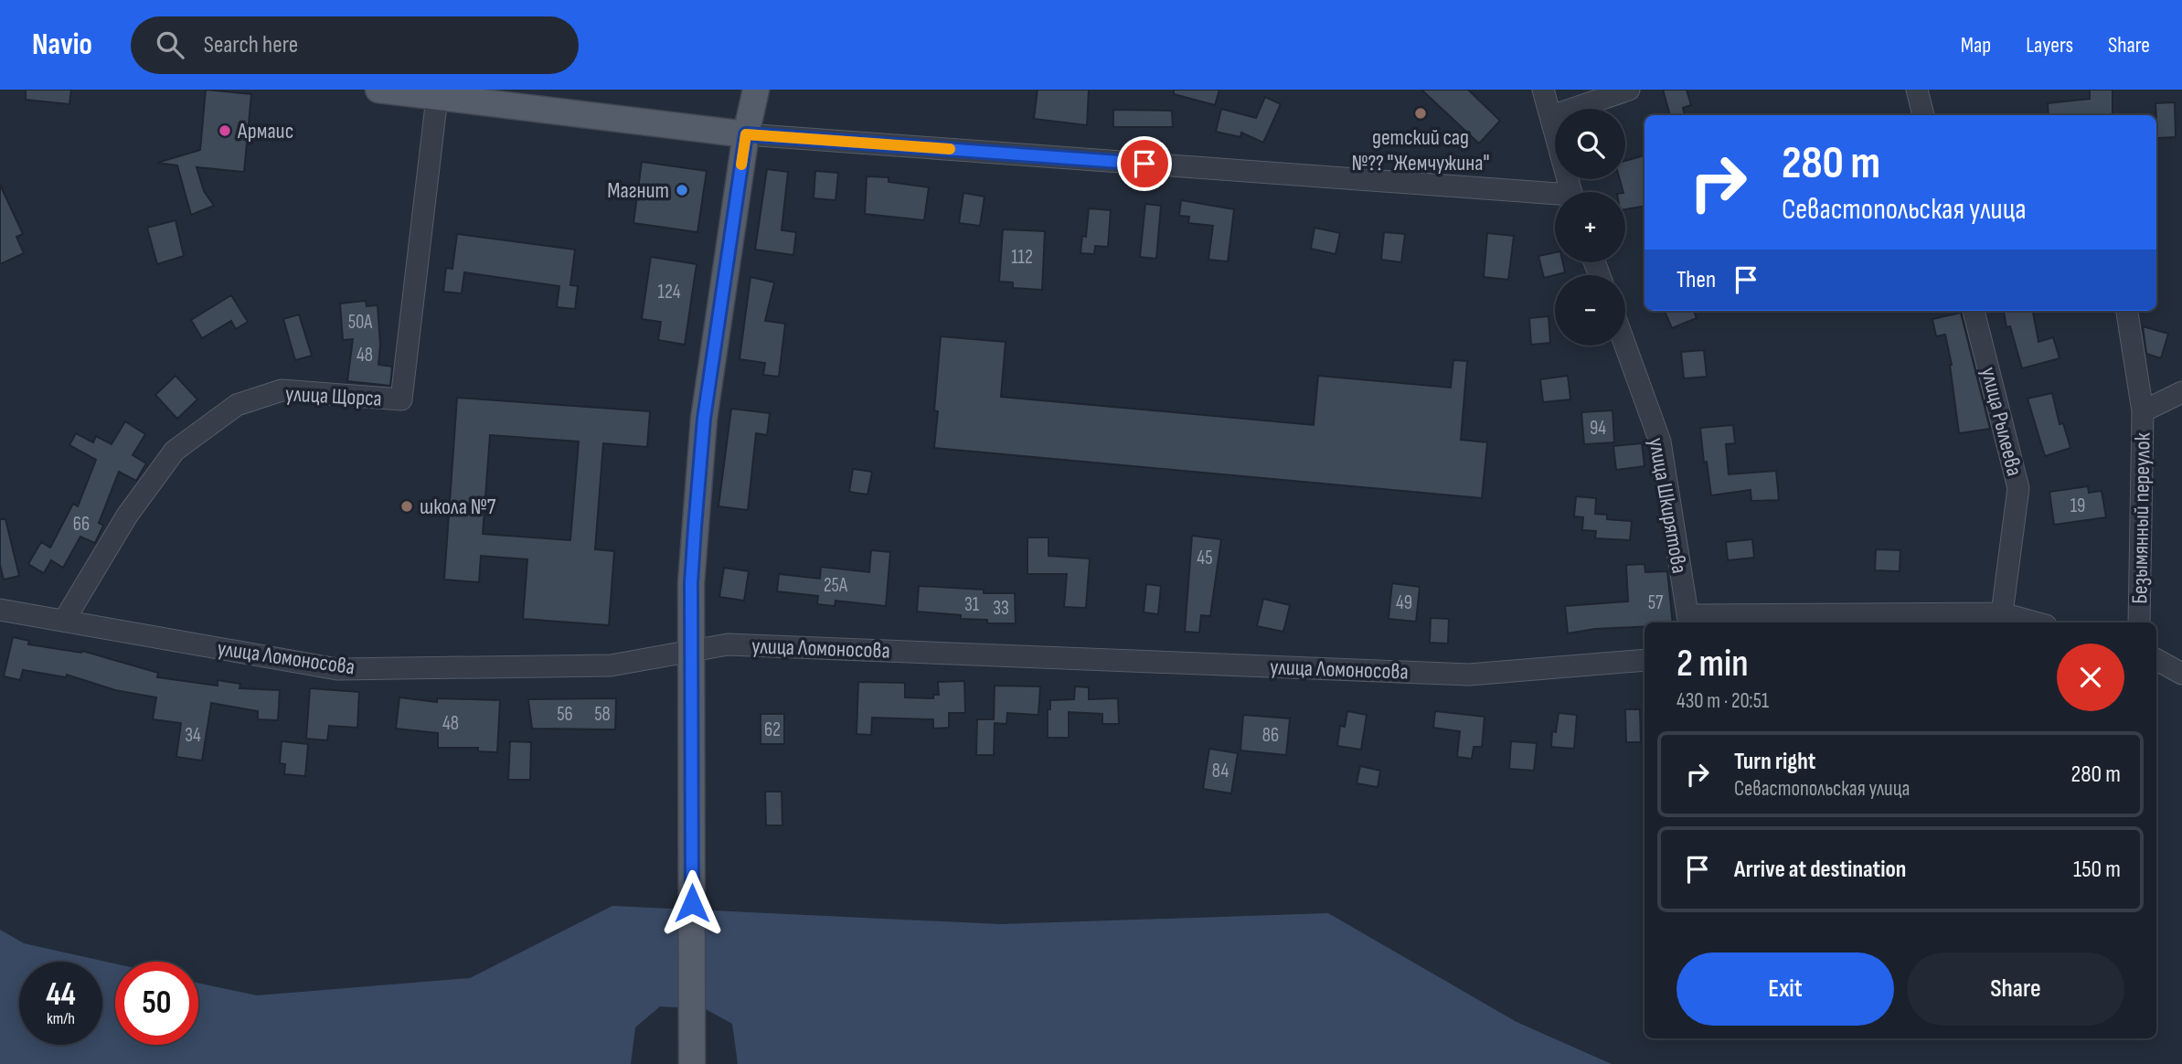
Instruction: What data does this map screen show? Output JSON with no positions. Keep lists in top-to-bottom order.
{
  "streets": {
    "street": [
      "улица Щорса",
      "улица Рылеева",
      "улица Шкирятова",
      "Безымянный переулок",
      "улица Ломоносова"
    ]
  },
  "crossings": [
    ["улица Щорса", "улица Ломоносова"]
  ],
  "places": [
    "детский сад №?? \"Жемчужина\"",
    "Армаис",
    "Магнит",
    "школа №7"
  ],
  "house_numbers": [
    "112",
    "124",
    "50А",
    "48",
    "94",
    "19",
    "66",
    "45",
    "25А",
    "49",
    "57",
    "31",
    "33",
    "56",
    "58",
    "48",
    "62",
    "34",
    "86",
    "84"
  ],
  "page": {
    "header": "Navio",
    "search": "Search here",
    "nav": ["Map", "Layers", "Share"],
    "map_buttons": ["+", "−"],
    "turn": ["280 m", "Севастопольская улица"],
    "then": "Then",
    "heading": ["2 min", "430 m · 20:51"],
    "list": [
      {
        "name": "Turn right",
        "note": "Севастопольская улица",
        "value": "280 m"
      },
      {
        "name": "Arrive at destination",
        "value": "150 m"
      }
    ],
    "buttons": ["Exit", "Share"],
    "speed": "44 km/h",
    "limit": "50"
  }
}
